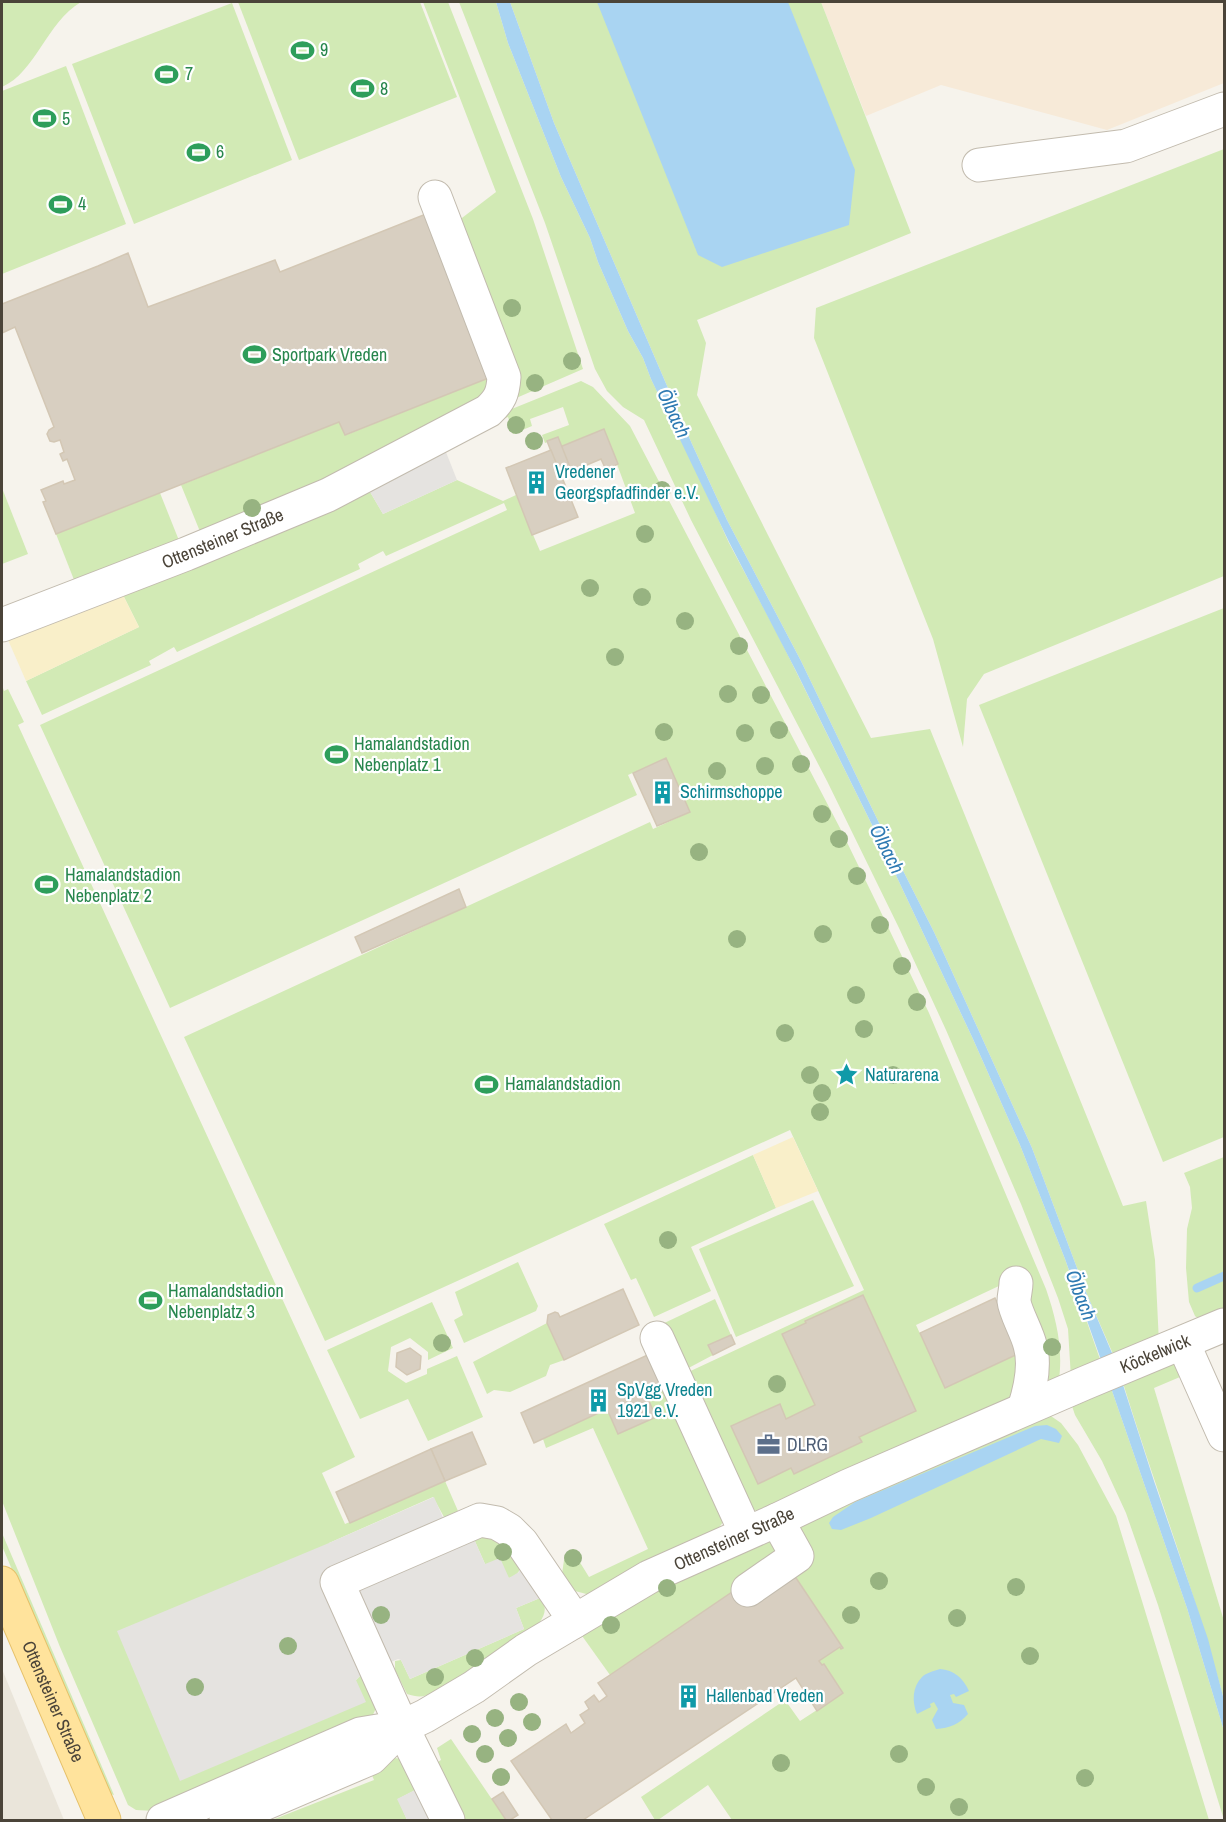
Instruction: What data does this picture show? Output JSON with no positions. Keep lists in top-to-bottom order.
{
  "streets": {
    "main road": ["Ottensteiner Straße"],
    "street": ["Köckelwick"]
  },
  "crossings": [
    ["Ottensteiner Straße", "Köckelwick"]
  ],
  "water": ["Ölbach"],
  "places": {
    "sports": [
      "9",
      "7",
      "8",
      "5",
      "6",
      "4",
      "Sportpark Vreden",
      "Hamalandstadion Nebenplatz 1",
      "Hamalandstadion Nebenplatz 2",
      "Hamalandstadion",
      "Hamalandstadion Nebenplatz 3"
    ],
    "building": [
      "Vredener Georgspfadfinder e.V.",
      "Schirmschoppe",
      "SpVgg Vreden 1921 e.V.",
      "Hallenbad Vreden"
    ],
    "place": ["Naturarena"],
    "office": ["DLRG"]
  }
}
